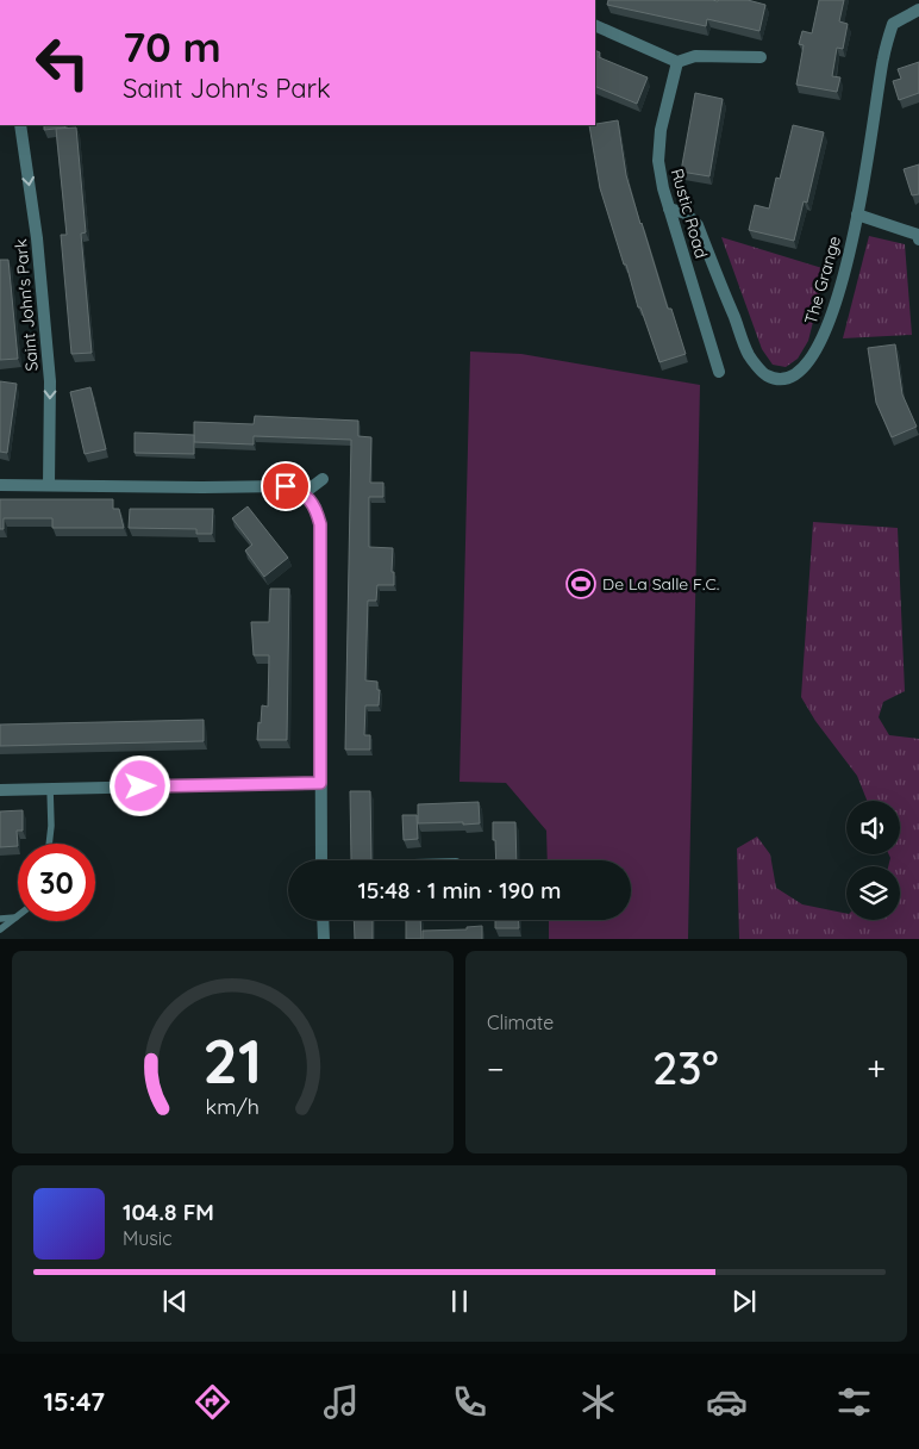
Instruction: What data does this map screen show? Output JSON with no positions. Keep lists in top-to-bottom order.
{
  "streets": {
    "street": ["Rustic Road", "The Grange", "Saint John's Park"]
  },
  "crossings": [
    ["Rustic Road", "The Grange"]
  ],
  "one_way": ["Saint John's Park"],
  "places": {
    "sports": ["De La Salle F.C."]
  },
  "page": {
    "turn": ["70 m", "Saint John's Park"],
    "limit": "30",
    "trip": "15:48 · 1 min · 190 m",
    "tile": "Climate",
    "heat": ["−", "23°", "+"],
    "song": ["104.8 FM", "Music"],
    "tabs": "15:47",
    "gauge": ["21", "km/h"]
  }
}
